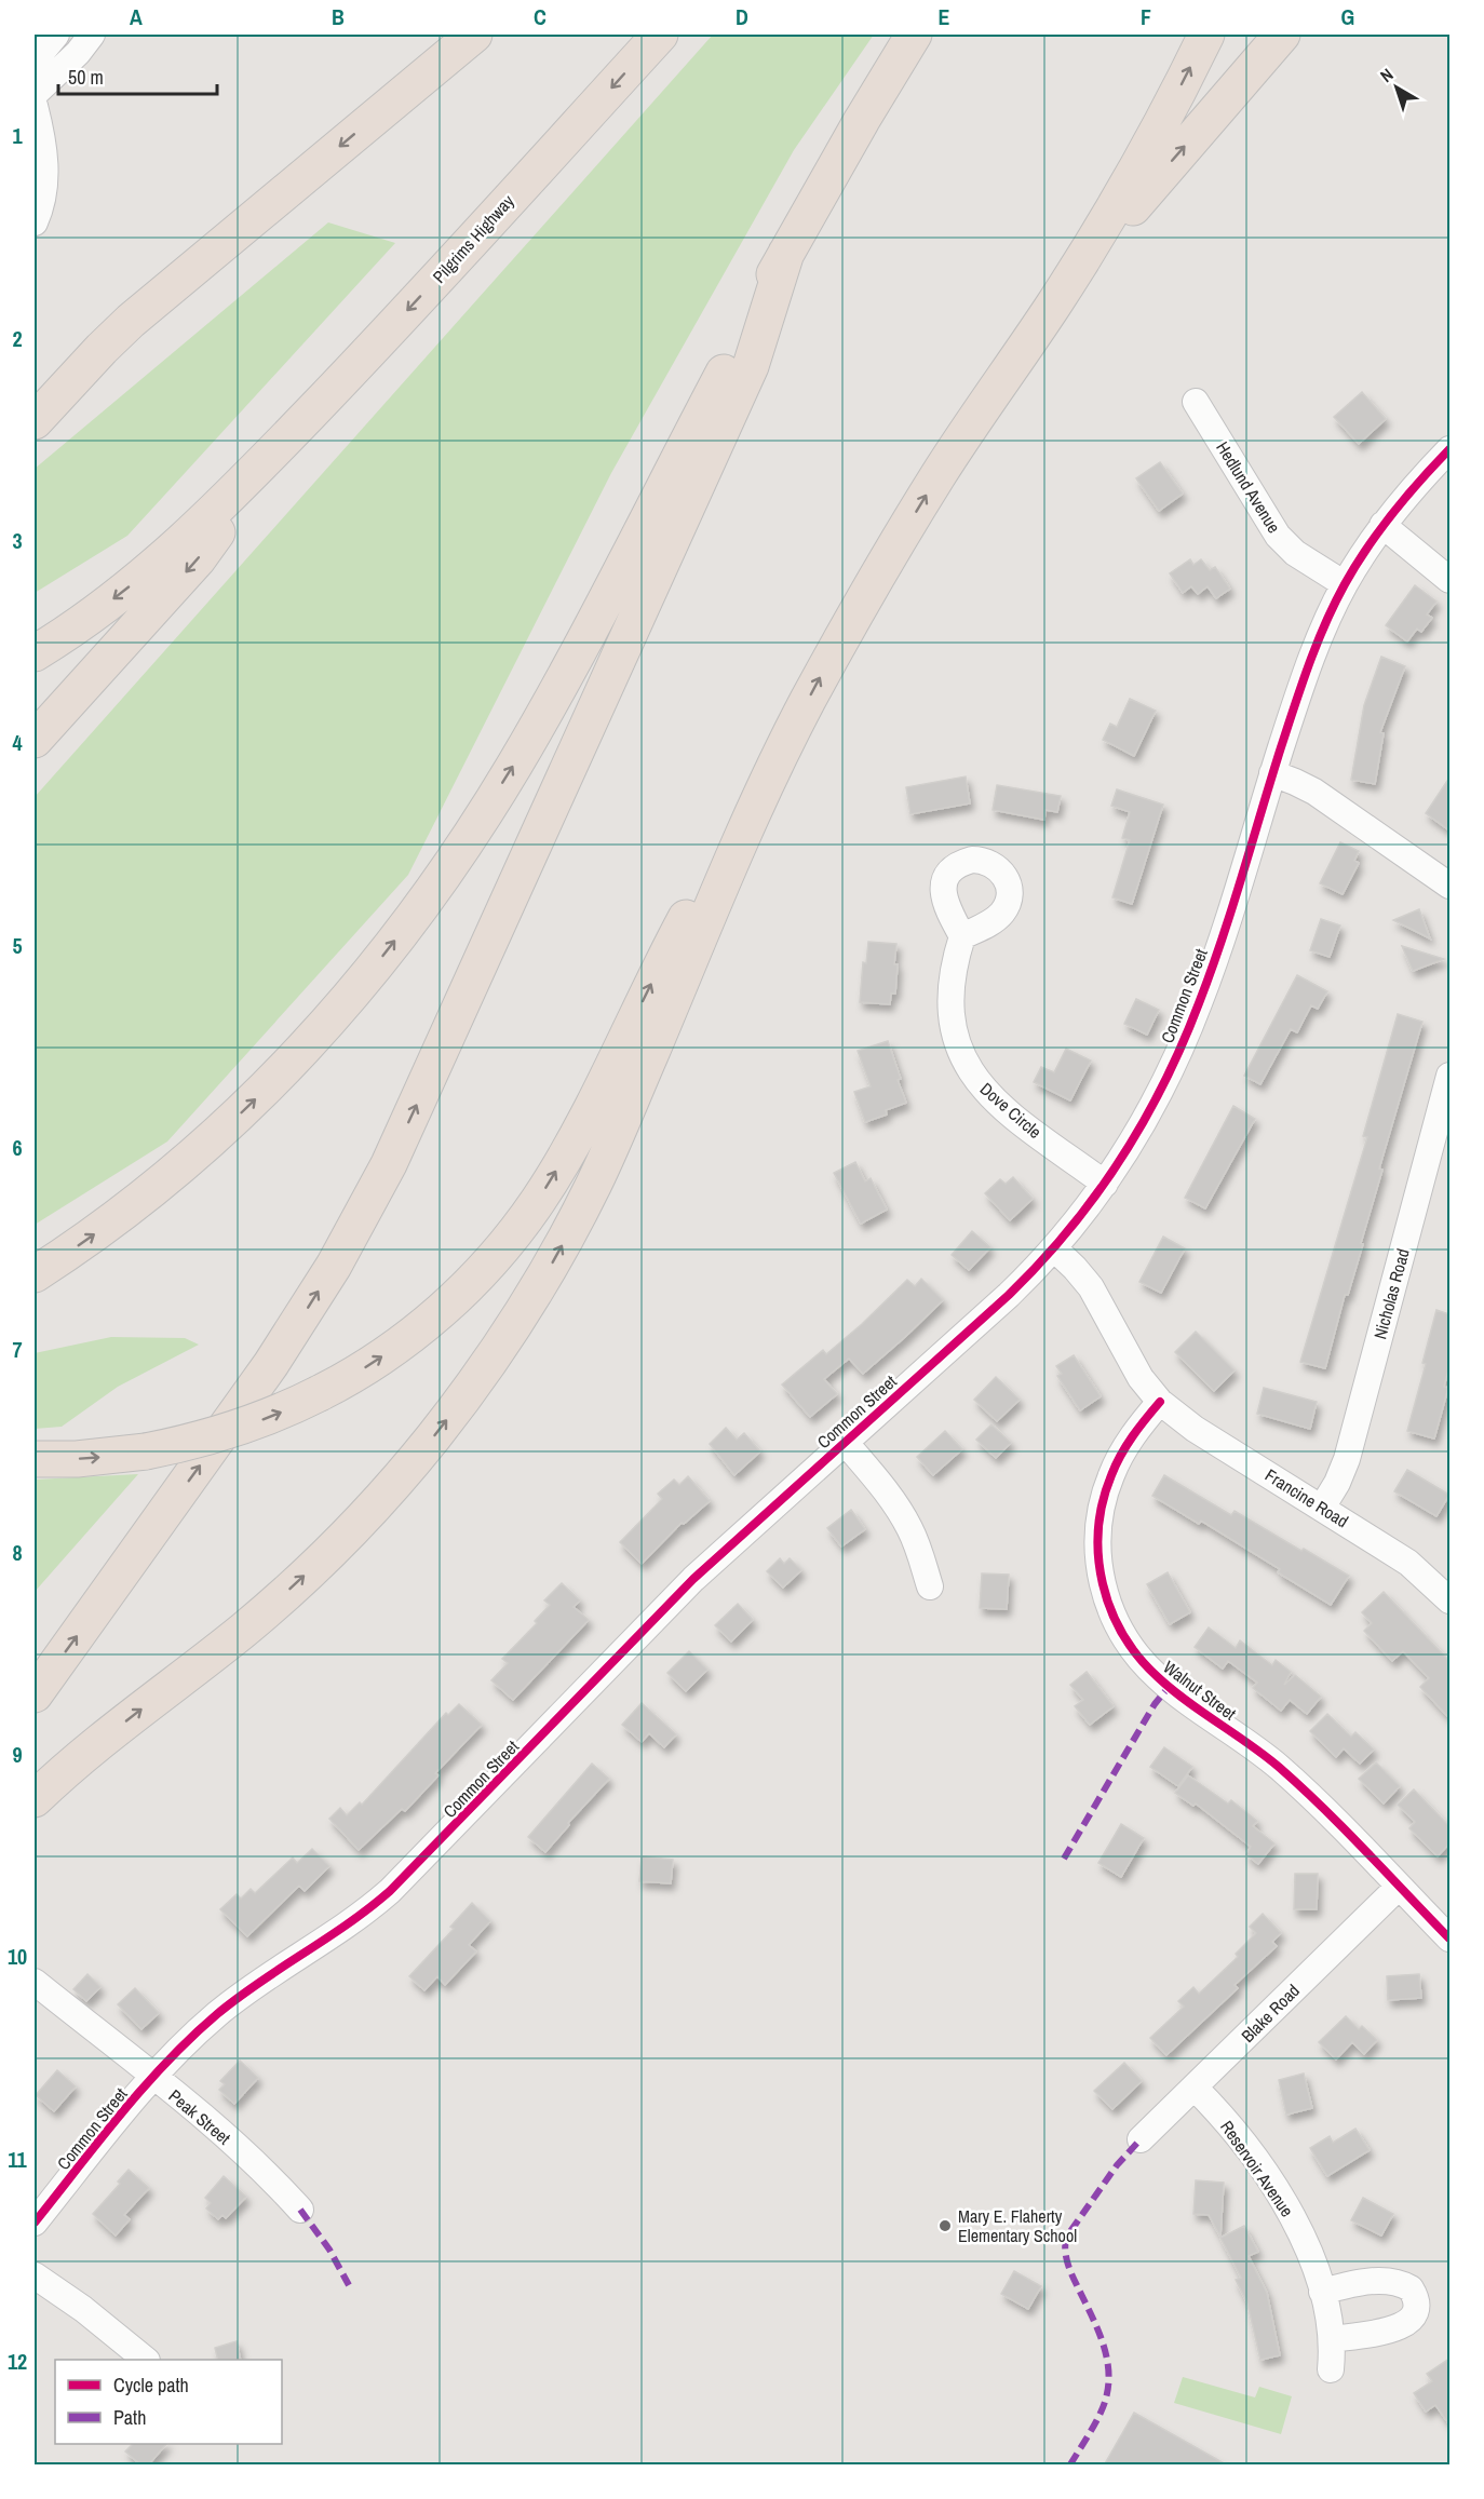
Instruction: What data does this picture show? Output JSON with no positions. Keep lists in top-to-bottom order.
{
  "streets": {
    "highway": ["Pilgrims Highway"],
    "street": [
      "Hedlund Avenue",
      "Common Street",
      "Dove Circle",
      "Nicholas Road",
      "Francine Road",
      "Walnut Street",
      "Blake Road",
      "Peak Street",
      "Reservoir Avenue"
    ]
  },
  "crossings": [
    ["Hedlund Avenue", "Common Street"],
    ["Common Street", "Dove Circle"],
    ["Common Street", "Peak Street"],
    ["Nicholas Road", "Francine Road"],
    ["Francine Road", "Walnut Street"],
    ["Walnut Street", "Blake Road"],
    ["Blake Road", "Reservoir Avenue"]
  ],
  "places": ["Mary E. Flaherty Elementary School"],
  "legend": ["Cycle path", "Path"],
  "scale_bar": "50 m",
  "north": "top left",
  "grid": {
    "columns": [
      "A",
      "B",
      "C",
      "D",
      "E",
      "F",
      "G"
    ],
    "rows": [
      "1",
      "2",
      "3",
      "4",
      "5",
      "6",
      "7",
      "8",
      "9",
      "10",
      "11",
      "12"
    ]
  }
}
